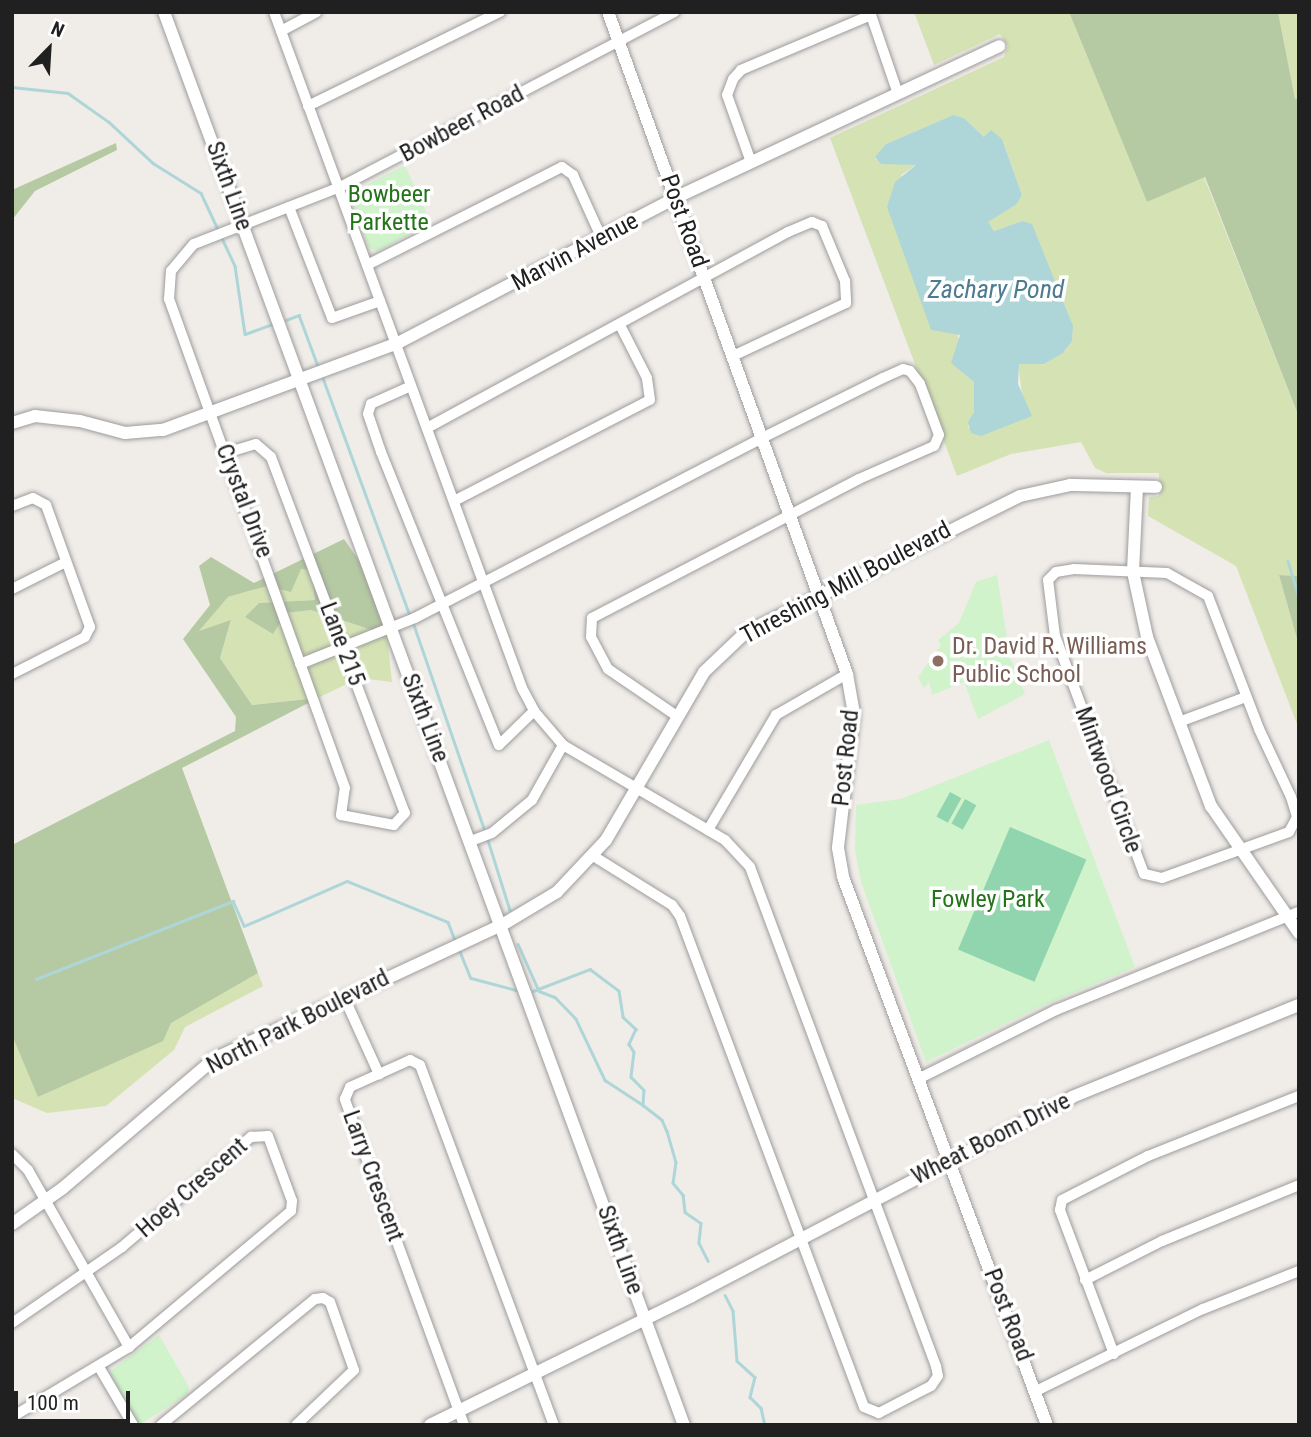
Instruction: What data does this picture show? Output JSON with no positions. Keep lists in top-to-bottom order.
{
  "streets": {
    "street": [
      "Bowbeer Road",
      "Sixth Line",
      "Post Road",
      "Marvin Avenue",
      "Crystal Drive",
      "Threshing Mill Boulevard",
      "Lane 215",
      "Mintwood Circle",
      "North Park Boulevard",
      "Wheat Boom Drive",
      "Larry Crescent",
      "Hoey Crescent"
    ]
  },
  "crossings": [
    ["Bowbeer Road", "Sixth Line"],
    ["Bowbeer Road", "Post Road"],
    ["Bowbeer Road", "Crystal Drive"],
    ["Sixth Line", "Marvin Avenue"],
    ["Sixth Line", "Crystal Drive"],
    ["Sixth Line", "Threshing Mill Boulevard"],
    ["Sixth Line", "North Park Boulevard"],
    ["Sixth Line", "Wheat Boom Drive"],
    ["Post Road", "Marvin Avenue"],
    ["Post Road", "Threshing Mill Boulevard"],
    ["Post Road", "Wheat Boom Drive"],
    ["Marvin Avenue", "Crystal Drive"],
    ["Crystal Drive", "Lane 215"],
    ["Threshing Mill Boulevard", "North Park Boulevard"],
    ["Wheat Boom Drive", "Larry Crescent"]
  ],
  "water": ["Zachary Pond"],
  "parks": ["Bowbeer Parkette", "Fowley Park"],
  "places": ["Dr. David R. Williams Public School"],
  "scale_bar": "100 m",
  "north": "top right"
}
